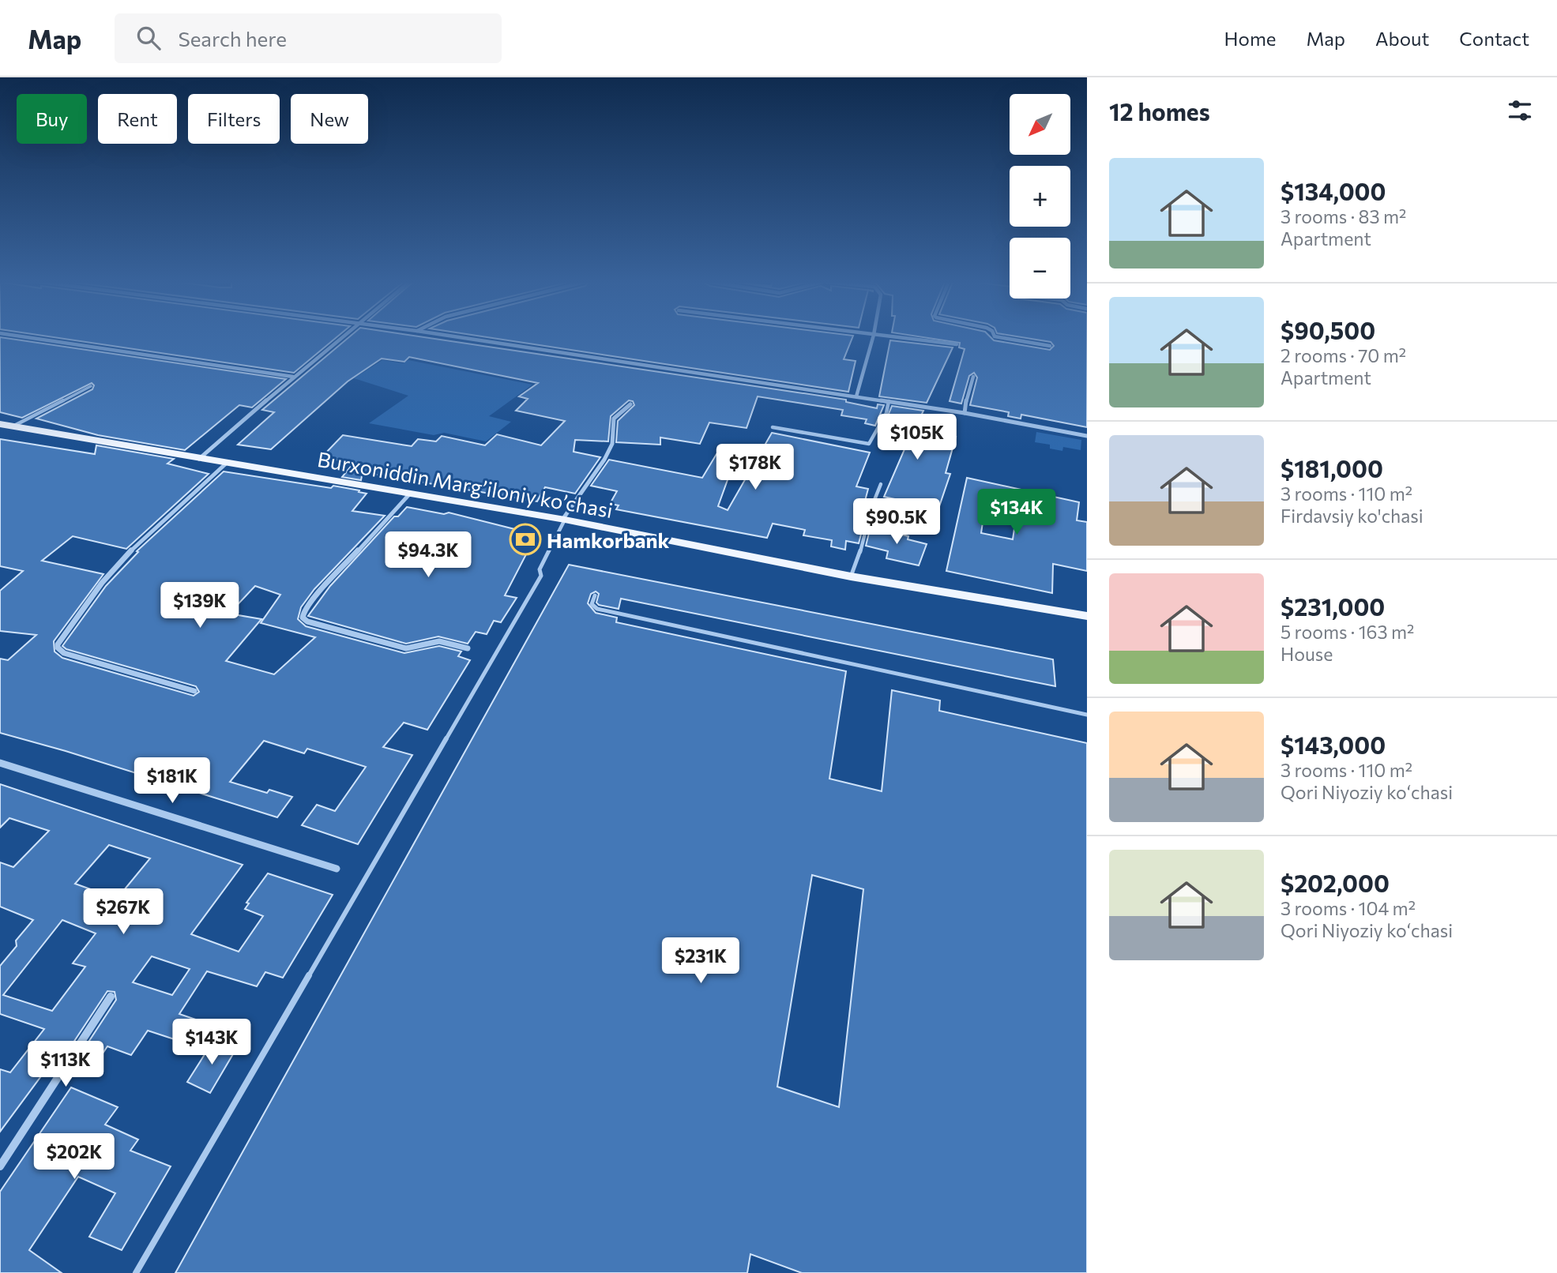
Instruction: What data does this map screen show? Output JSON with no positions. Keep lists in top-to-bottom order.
{
  "streets": {
    "main road": ["Burxoniddin Marg’iloniy ko’chasi"]
  },
  "places": {
    "bank": ["Hamkorbank"]
  },
  "north": "bottom left",
  "page": {
    "header": "Map",
    "search": "Search here",
    "nav": [
      "Home",
      "Map",
      "About",
      "Contact"
    ],
    "heading": "12 homes",
    "map_buttons": ["+", "−"],
    "chip": [
      "Buy",
      "Rent",
      "Filters",
      "New"
    ],
    "list": [
      {
        "name": "$134,000",
        "note": "3 rooms · 83 m² · Apartment"
      },
      {
        "name": "$90,500",
        "note": "2 rooms · 70 m² · Apartment"
      },
      {
        "name": "$181,000",
        "note": "3 rooms · 110 m² · Firdavsiy ko'chasi"
      },
      {
        "name": "$231,000",
        "note": "5 rooms · 163 m² · House"
      },
      {
        "name": "$143,000",
        "note": "3 rooms · 110 m² · Qori Niyoziy koʻchasi"
      },
      {
        "name": "$202,000",
        "note": "3 rooms · 104 m² · Qori Niyoziy koʻchasi"
      }
    ],
    "price": [
      "$105K",
      "$178K",
      "$134K",
      "$90.5K",
      "$94.3K",
      "$139K",
      "$181K",
      "$267K",
      "$231K",
      "$143K",
      "$113K",
      "$202K"
    ]
  }
}
